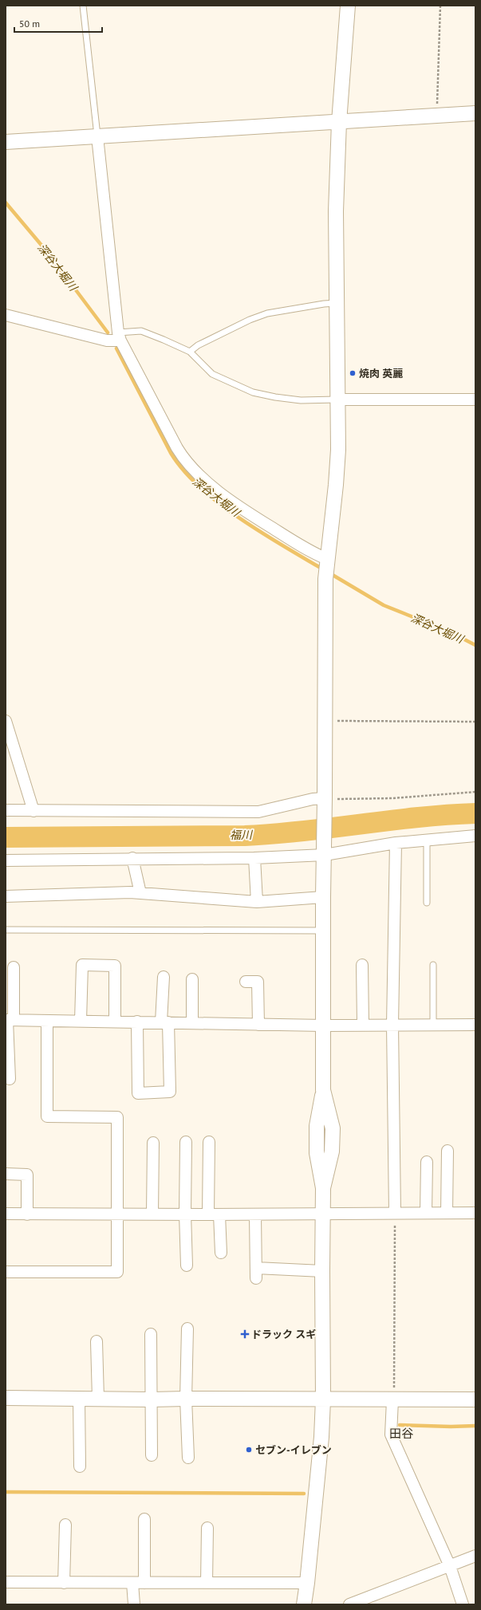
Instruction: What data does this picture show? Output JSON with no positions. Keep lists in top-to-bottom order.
{
  "districts": ["田谷"],
  "water": ["深谷大堀川", "福川"],
  "places": {
    "other": ["焼肉 英麗", "セブン-イレブン"],
    "health": ["ドラック スギ"]
  },
  "scale_bar": "50 m"
}
